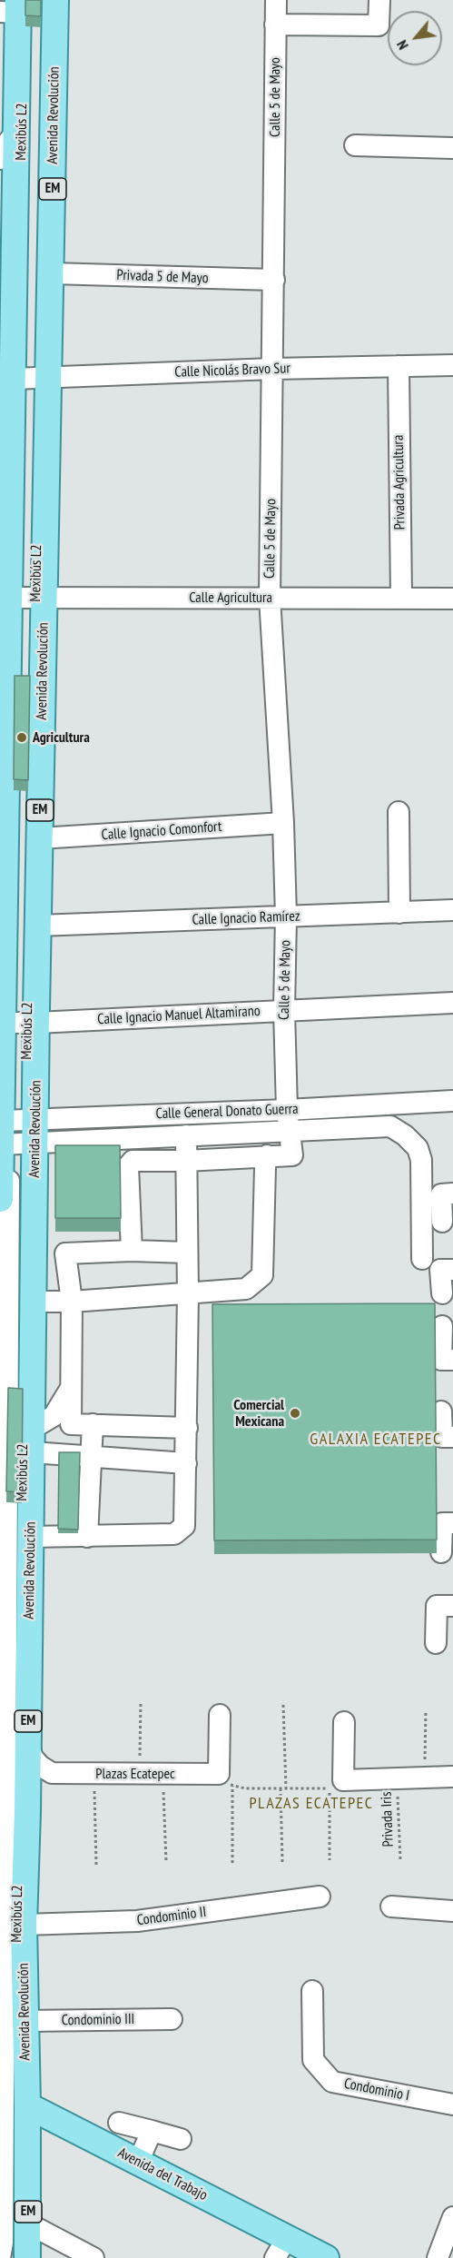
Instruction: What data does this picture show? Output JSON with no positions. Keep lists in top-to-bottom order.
{
  "streets": {
    "main road": ["Avenida Revolución", "EM", "Avenida del Trabajo"],
    "street": [
      "Calle 5 de Mayo",
      "Mexibús L2",
      "Privada 5 de Mayo",
      "Calle Nicolás Bravo Sur",
      "Privada Agricultura",
      "Calle Agricultura",
      "Calle Ignacio Comonfort",
      "Calle Ignacio Ramírez",
      "Calle Ignacio Manuel Altamirano",
      "Calle General Donato Guerra",
      "Plazas Ecatepec",
      "Condominio II",
      "Condominio III",
      "Condominio I"
    ],
    "path": ["Privada Iris"]
  },
  "crossings": [
    ["Calle 5 de Mayo", "Privada 5 de Mayo"],
    ["Calle 5 de Mayo", "Calle Nicolás Bravo Sur"],
    ["Calle 5 de Mayo", "Calle Agricultura"],
    ["Calle 5 de Mayo", "Calle Ignacio Comonfort"],
    ["Calle 5 de Mayo", "Calle Ignacio Ramírez"],
    ["Calle 5 de Mayo", "Calle Ignacio Manuel Altamirano"],
    ["Calle 5 de Mayo", "Calle General Donato Guerra"],
    ["Avenida Revolución", "Mexibús L2"],
    ["Avenida Revolución", "Privada 5 de Mayo"],
    ["Avenida Revolución", "Calle Nicolás Bravo Sur"],
    ["Avenida Revolución", "Calle Agricultura"],
    ["Avenida Revolución", "Calle Ignacio Comonfort"],
    ["Avenida Revolución", "Calle Ignacio Ramírez"],
    ["Avenida Revolución", "Calle Ignacio Manuel Altamirano"],
    ["Avenida Revolución", "Calle General Donato Guerra"],
    ["Avenida Revolución", "Condominio II"],
    ["Avenida Revolución", "Condominio III"],
    ["Avenida Revolución", "Avenida del Trabajo"],
    ["Mexibús L2", "Calle Nicolás Bravo Sur"],
    ["Mexibús L2", "Calle Agricultura"],
    ["Mexibús L2", "Calle Ignacio Manuel Altamirano"],
    ["Mexibús L2", "Calle General Donato Guerra"],
    ["Mexibús L2", "Avenida del Trabajo"],
    ["Calle Nicolás Bravo Sur", "Privada Agricultura"],
    ["Privada Agricultura", "Calle Agricultura"]
  ],
  "districts": ["GALAXIA ECATEPEC", "PLAZAS ECATEPEC"],
  "places": ["Agricultura", "Comercial Mexicana"],
  "north": "bottom left"
}
